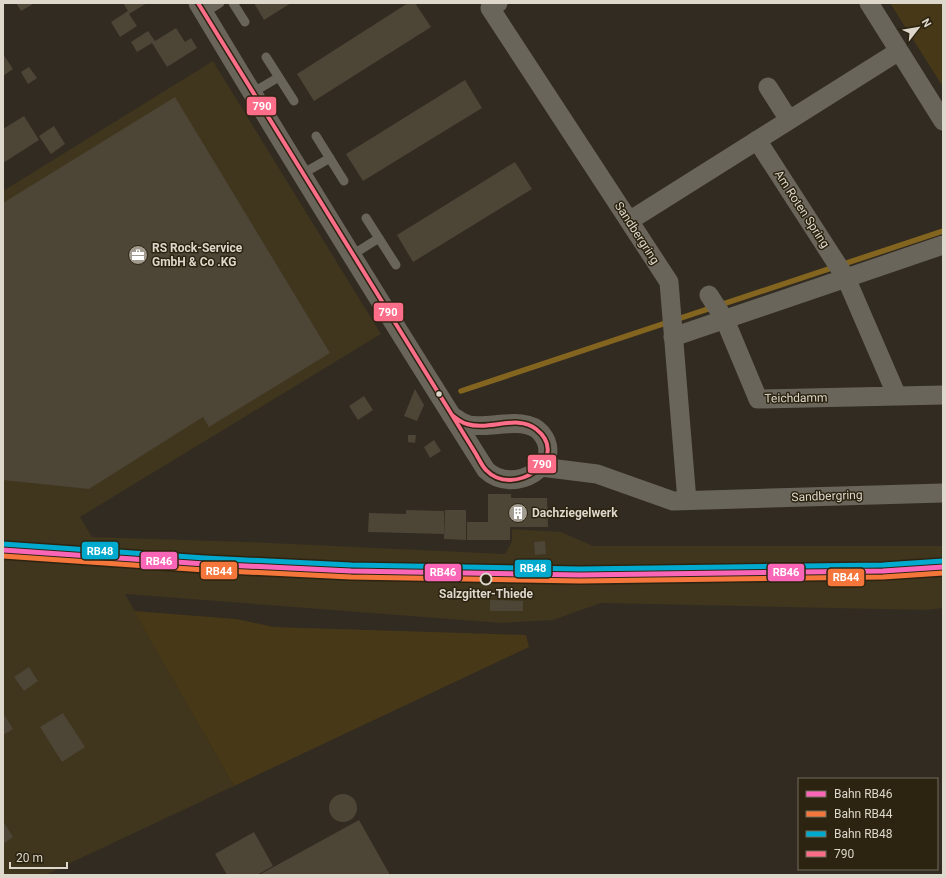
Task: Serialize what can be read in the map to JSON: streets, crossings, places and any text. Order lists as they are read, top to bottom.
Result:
{
  "streets": {
    "street": ["Am Roten Spring", "Sandbergring", "Teichdamm"]
  },
  "places": {
    "office": ["RS Rock-Service GmbH & Co .KG"],
    "building": ["Dachziegelwerk"],
    "other": ["Salzgitter-Thiede"]
  },
  "lines": [
    "transit line 790",
    "rail line RB48",
    "rail line RB46",
    "rail line RB44"
  ],
  "legend": [
    "Bahn RB46",
    "Bahn RB44",
    "Bahn RB48",
    "790"
  ],
  "scale_bar": "20 m",
  "north": "top right"
}
